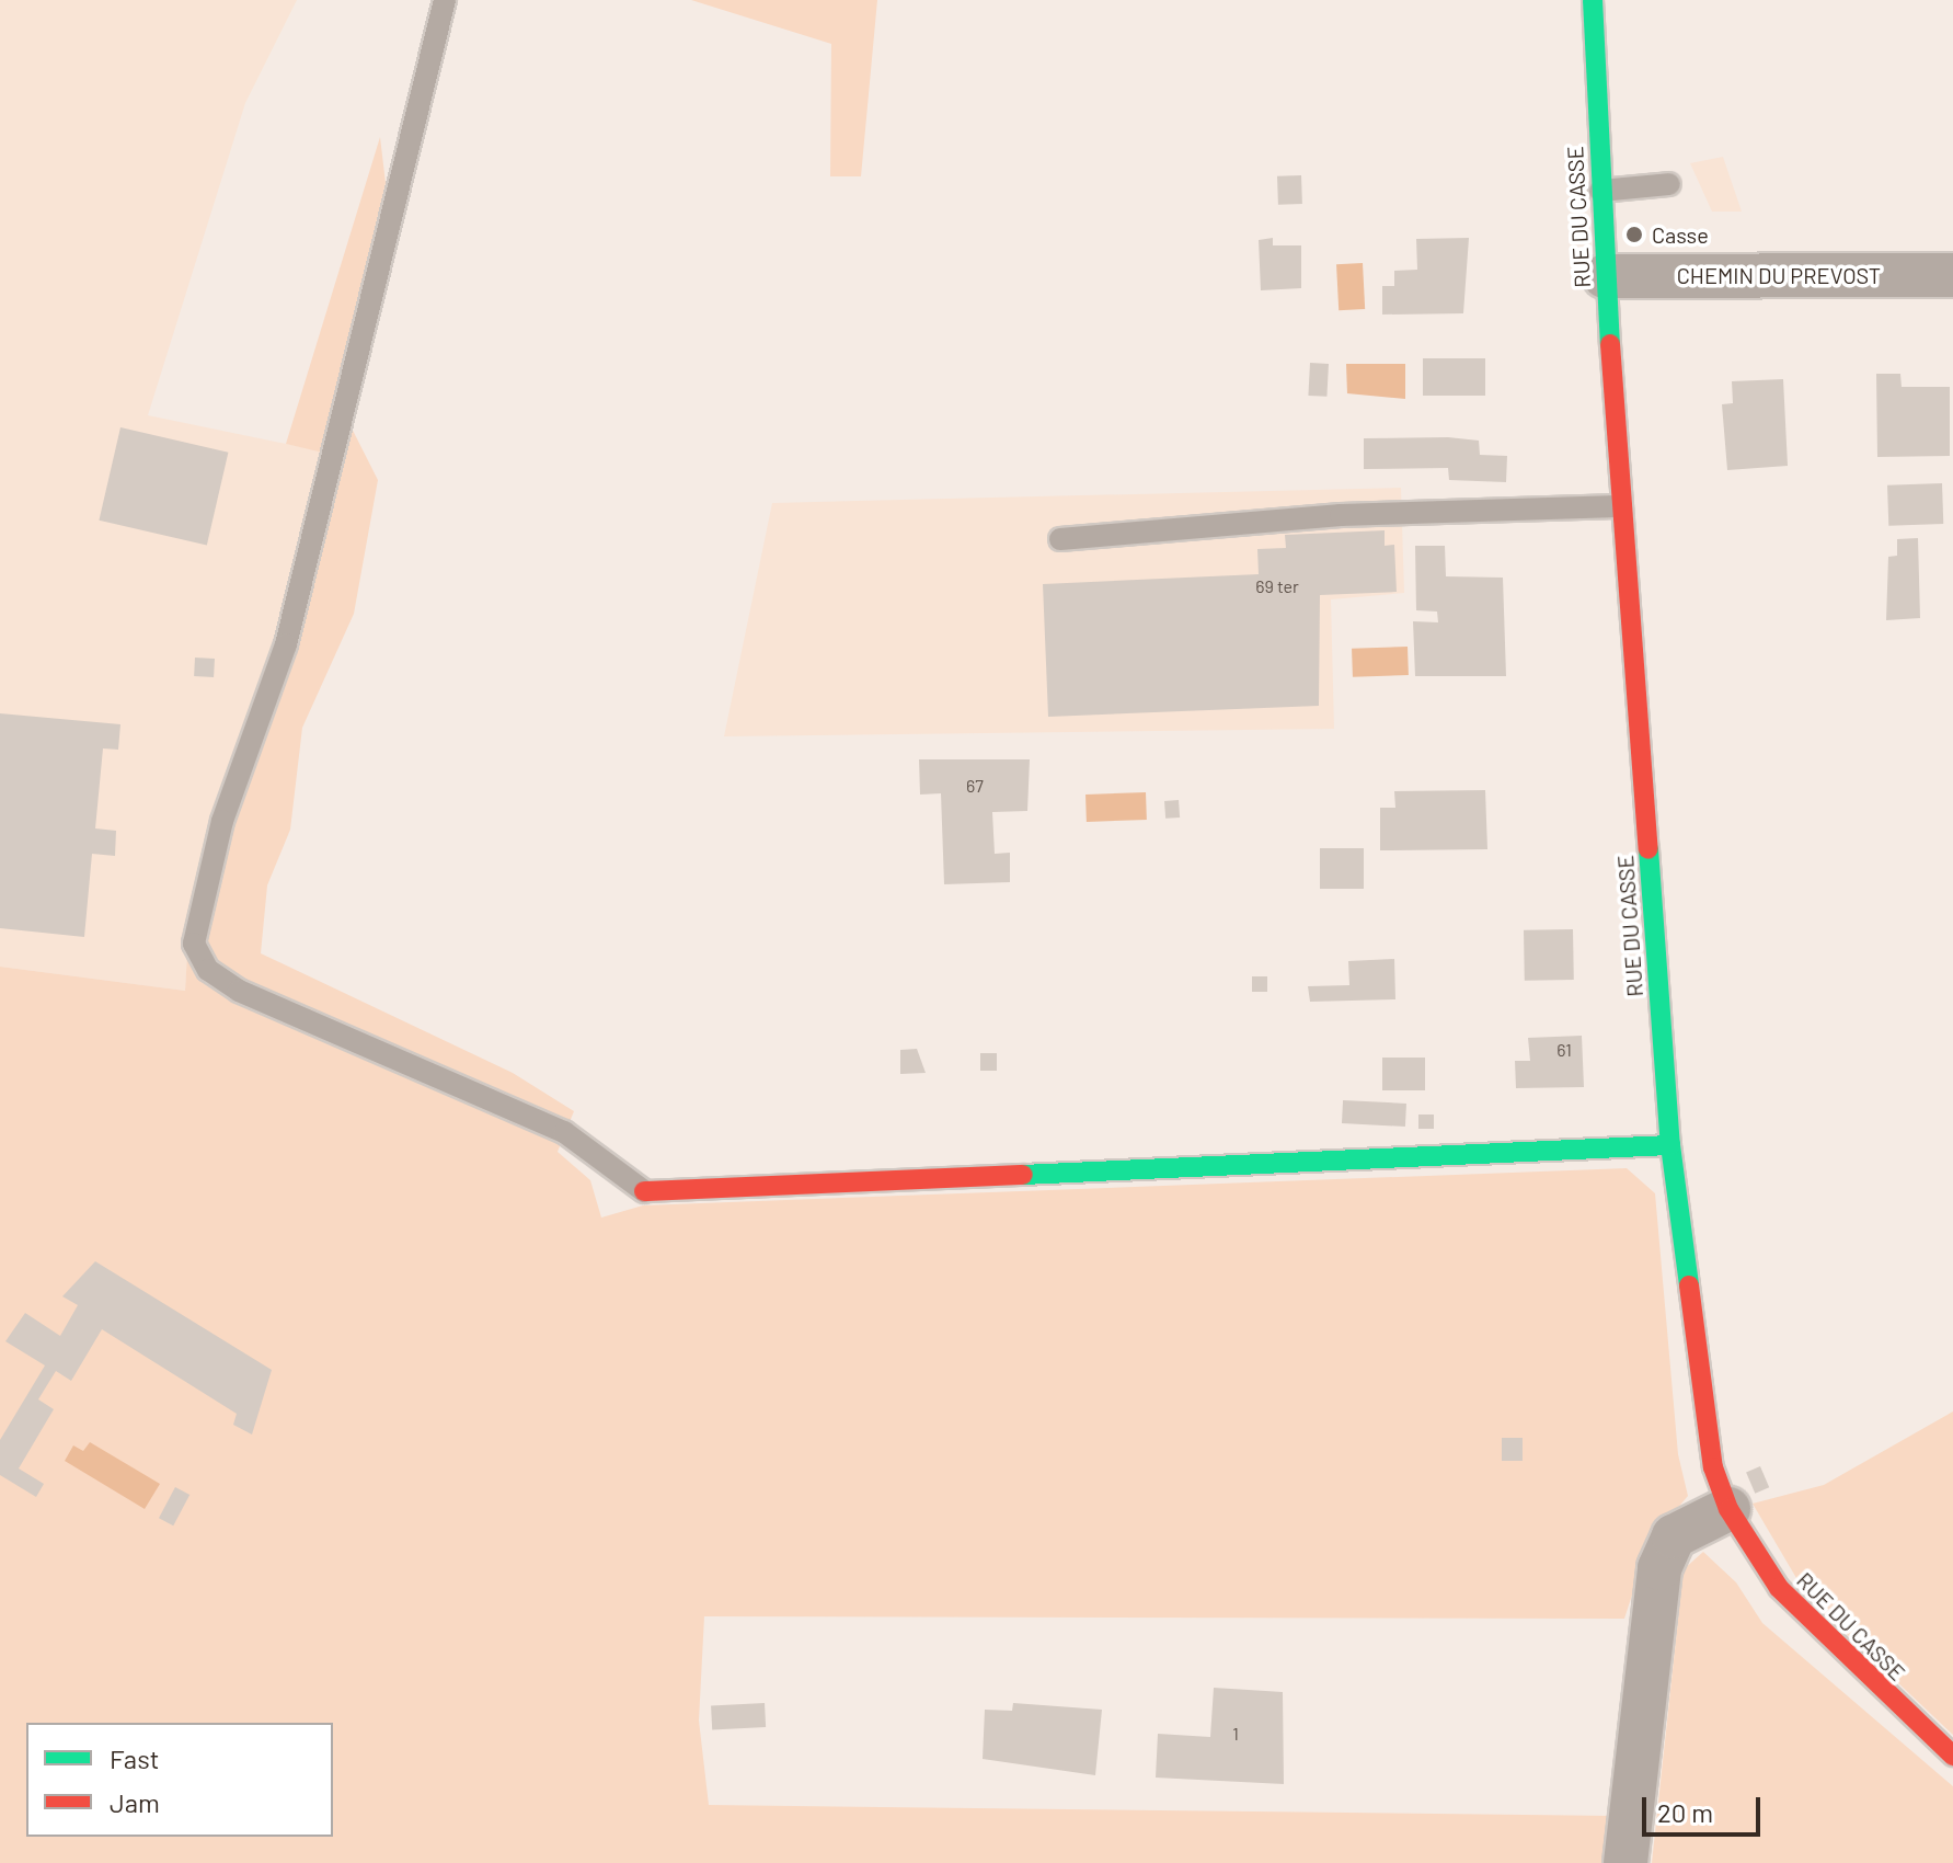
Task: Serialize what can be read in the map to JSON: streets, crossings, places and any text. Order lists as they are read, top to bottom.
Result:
{
  "streets": {
    "street": ["RUE DU CASSE", "CHEMIN DU PREVOST"]
  },
  "crossings": [
    ["RUE DU CASSE", "CHEMIN DU PREVOST"]
  ],
  "places": ["Casse"],
  "house_numbers": [
    "69 ter",
    "67",
    "61",
    "1"
  ],
  "legend": ["Fast", "Jam"],
  "scale_bar": "20 m"
}
